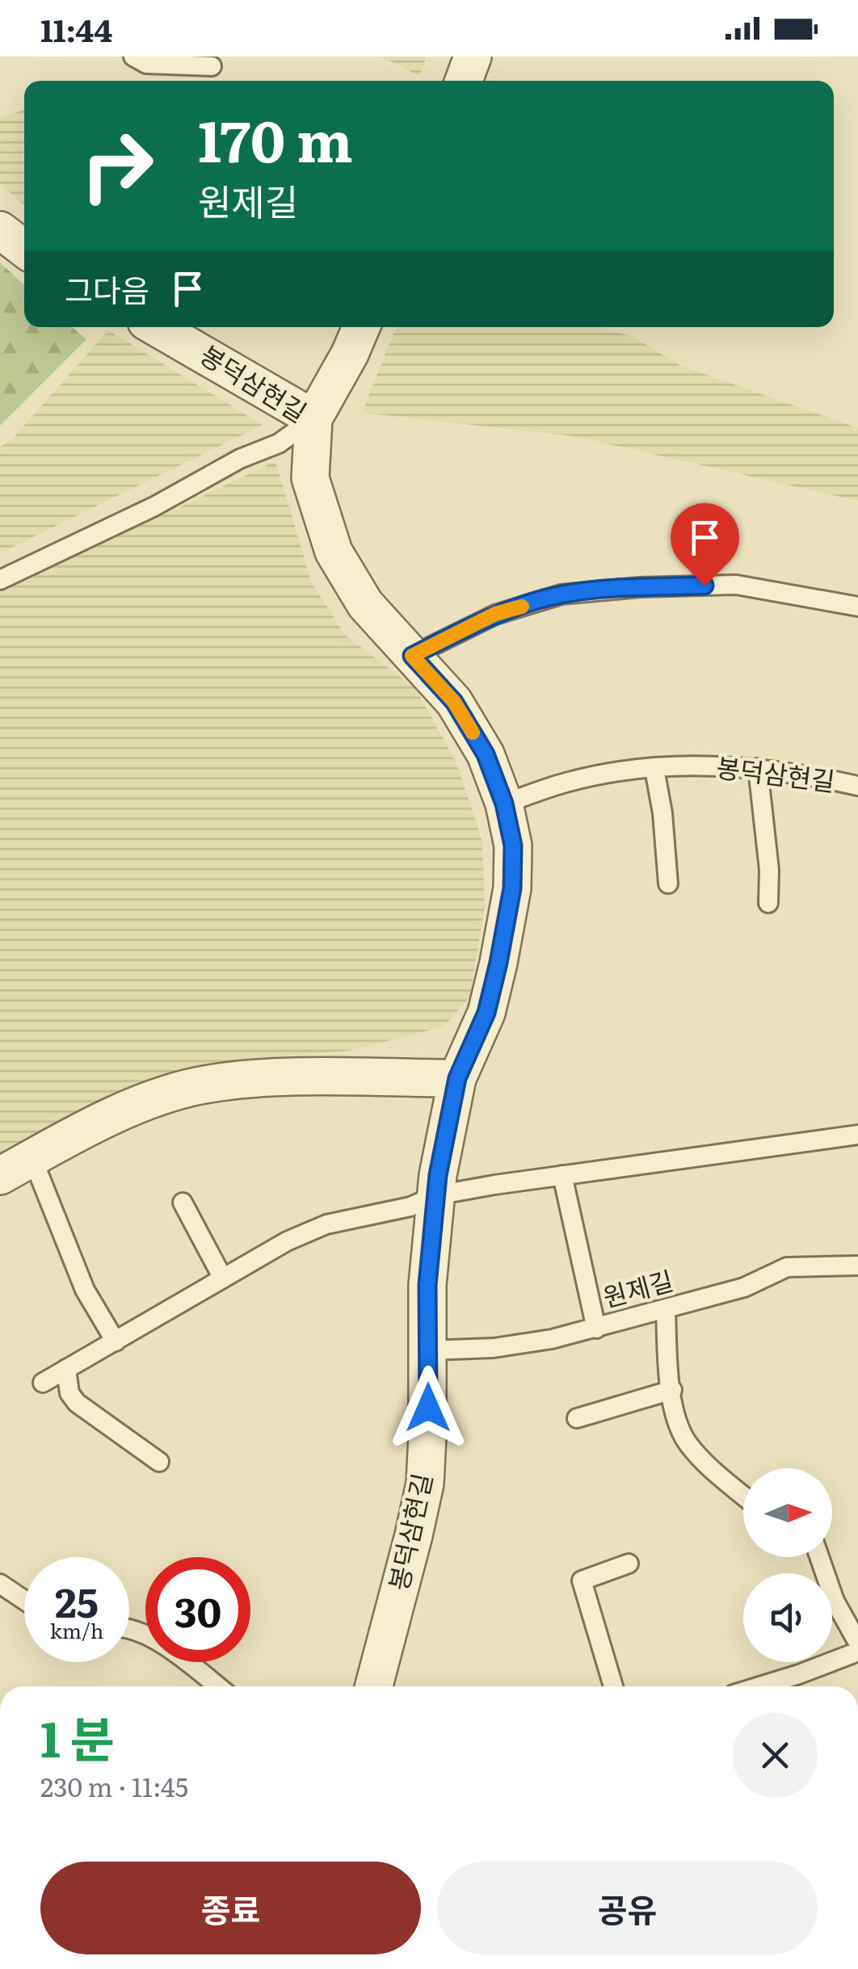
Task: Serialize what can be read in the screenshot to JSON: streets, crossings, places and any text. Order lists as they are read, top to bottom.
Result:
{
  "streets": {
    "street": ["봉덕삼현길"],
    "lane": ["원제길"]
  },
  "crossings": [
    ["봉덕삼현길", "원제길"]
  ],
  "north": "right",
  "page": {
    "status": "11:44",
    "turn": ["170 m", "원제길"],
    "then": "그다음",
    "speed": "25 km/h",
    "limit": "30",
    "heading": ["1 분", "230 m · 11:45"],
    "buttons": ["종료", "공유"]
  }
}
